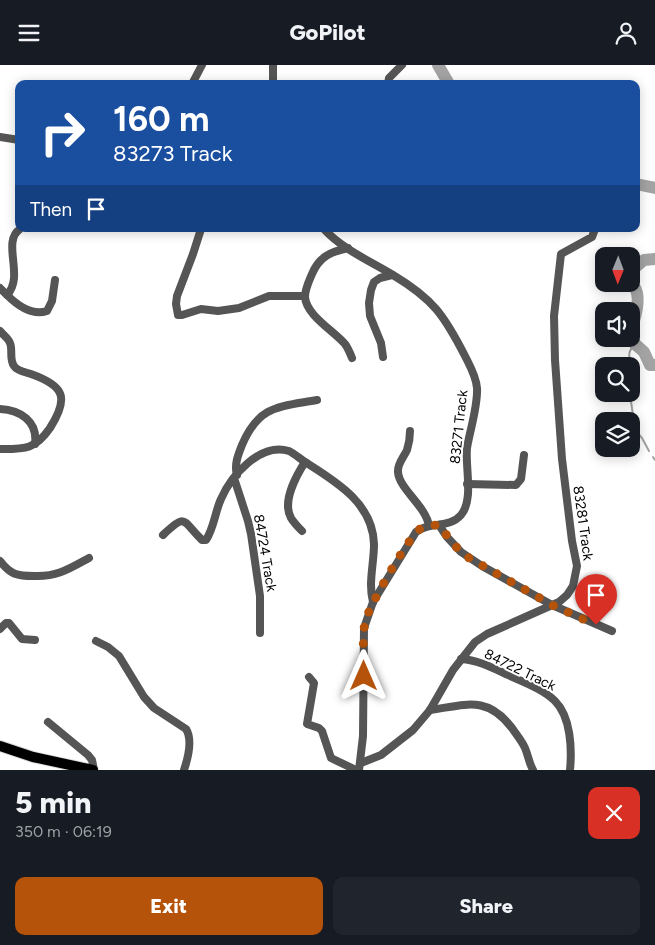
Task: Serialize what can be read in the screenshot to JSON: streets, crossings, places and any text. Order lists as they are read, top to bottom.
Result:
{
  "streets": {
    "street": [
      "83271 Track",
      "83281 Track",
      "84724 Track",
      "84722 Track"
    ]
  },
  "crossings": [
    ["83281 Track", "84722 Track"]
  ],
  "north": "bottom",
  "page": {
    "header": "GoPilot",
    "turn": ["160 m", "83273 Track"],
    "then": "Then",
    "heading": ["5 min", "350 m · 06:19"],
    "buttons": ["Exit", "Share"]
  }
}
